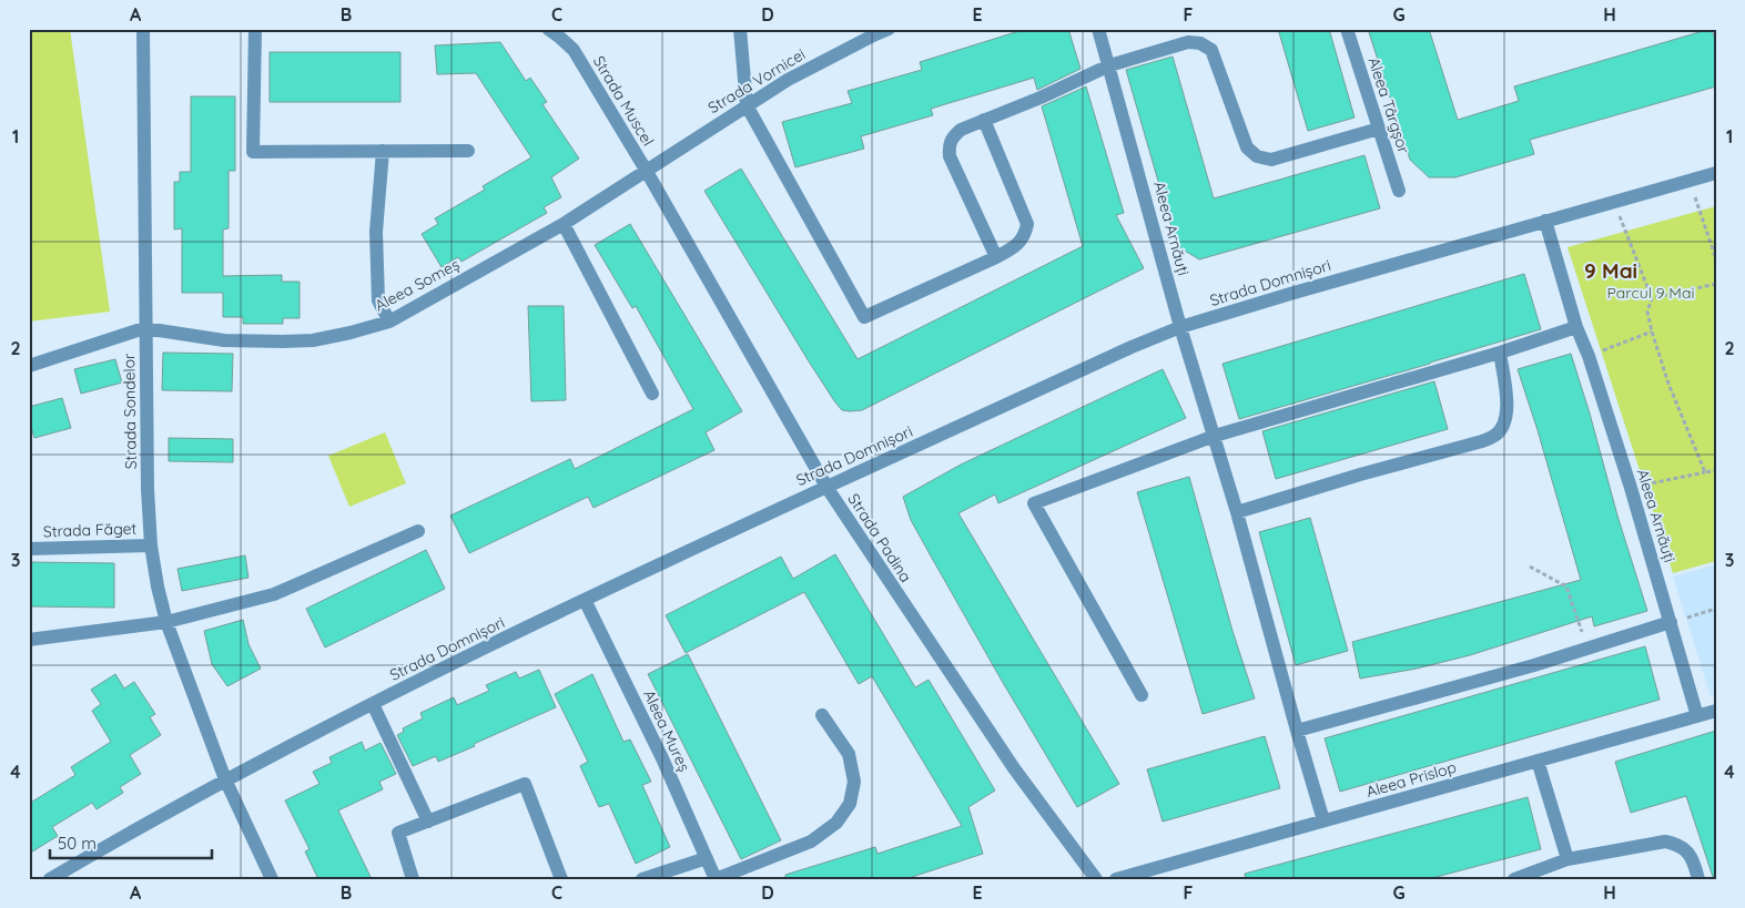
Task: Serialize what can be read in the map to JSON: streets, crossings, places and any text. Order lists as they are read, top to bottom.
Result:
{
  "streets": {
    "street": [
      "Strada Vornicei",
      "Strada Muscel",
      "Aleea Târgșor",
      "Aleea Arnăuți",
      "Strada Domnișori",
      "Aleea Someș",
      "Strada Sondelor",
      "Strada Făget",
      "Strada Padina",
      "Aleea Mureș",
      "Aleea Prislop"
    ]
  },
  "crossings": [
    ["Strada Vornicei", "Strada Muscel"],
    ["Strada Vornicei", "Aleea Someș"],
    ["Strada Vornicei", "Strada Padina"],
    ["Strada Muscel", "Aleea Someș"],
    ["Strada Muscel", "Strada Padina"],
    ["Aleea Arnăuți", "Strada Domnișori"],
    ["Aleea Arnăuți", "Aleea Prislop"],
    ["Strada Domnișori", "Strada Sondelor"],
    ["Strada Domnișori", "Strada Padina"],
    ["Strada Domnișori", "Aleea Mureș"],
    ["Aleea Someș", "Strada Sondelor"],
    ["Aleea Someș", "Strada Padina"],
    ["Strada Sondelor", "Strada Făget"]
  ],
  "districts": ["9 Mai"],
  "parks": ["Parcul 9 Mai"],
  "scale_bar": "50 m",
  "grid": {
    "columns": [
      "A",
      "B",
      "C",
      "D",
      "E",
      "F",
      "G",
      "H"
    ],
    "rows": [
      "1",
      "2",
      "3",
      "4"
    ]
  }
}
